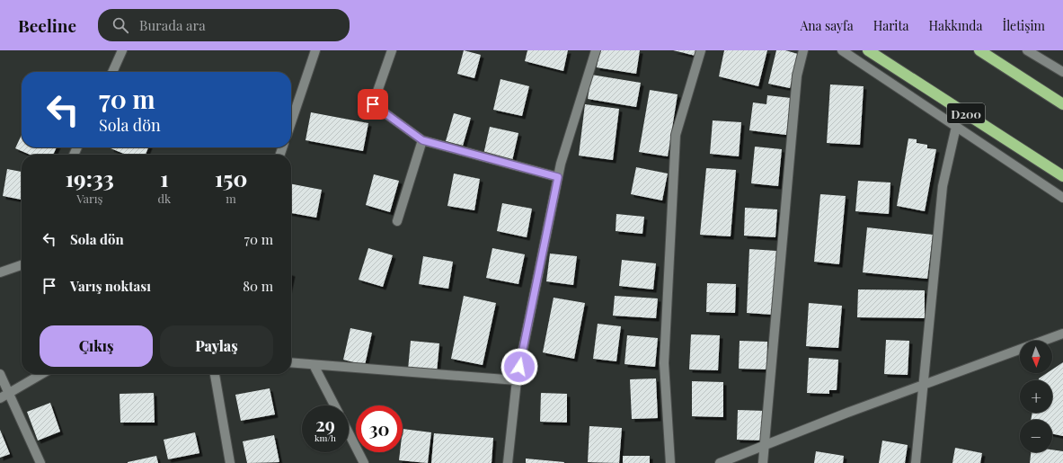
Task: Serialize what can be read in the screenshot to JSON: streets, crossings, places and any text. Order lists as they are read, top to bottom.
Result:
{
  "streets": {
    "highway": ["D200"]
  },
  "north": "bottom",
  "page": {
    "header": "Beeline",
    "search": "Burada ara",
    "nav": [
      "Ana sayfa",
      "Harita",
      "Hakkında",
      "İletişim"
    ],
    "turn": ["70 m", "Sola dön"],
    "eta": [
      "19:33",
      "Varış",
      "1",
      "dk",
      "150",
      "m"
    ],
    "list": [
      {
        "name": "Sola dön",
        "value": "70 m"
      },
      {
        "name": "Varış noktası",
        "value": "80 m"
      }
    ],
    "buttons": ["Çıkış", "Paylaş"],
    "map_buttons": ["+", "−"],
    "speed": "29 km/h",
    "limit": "30"
  }
}
